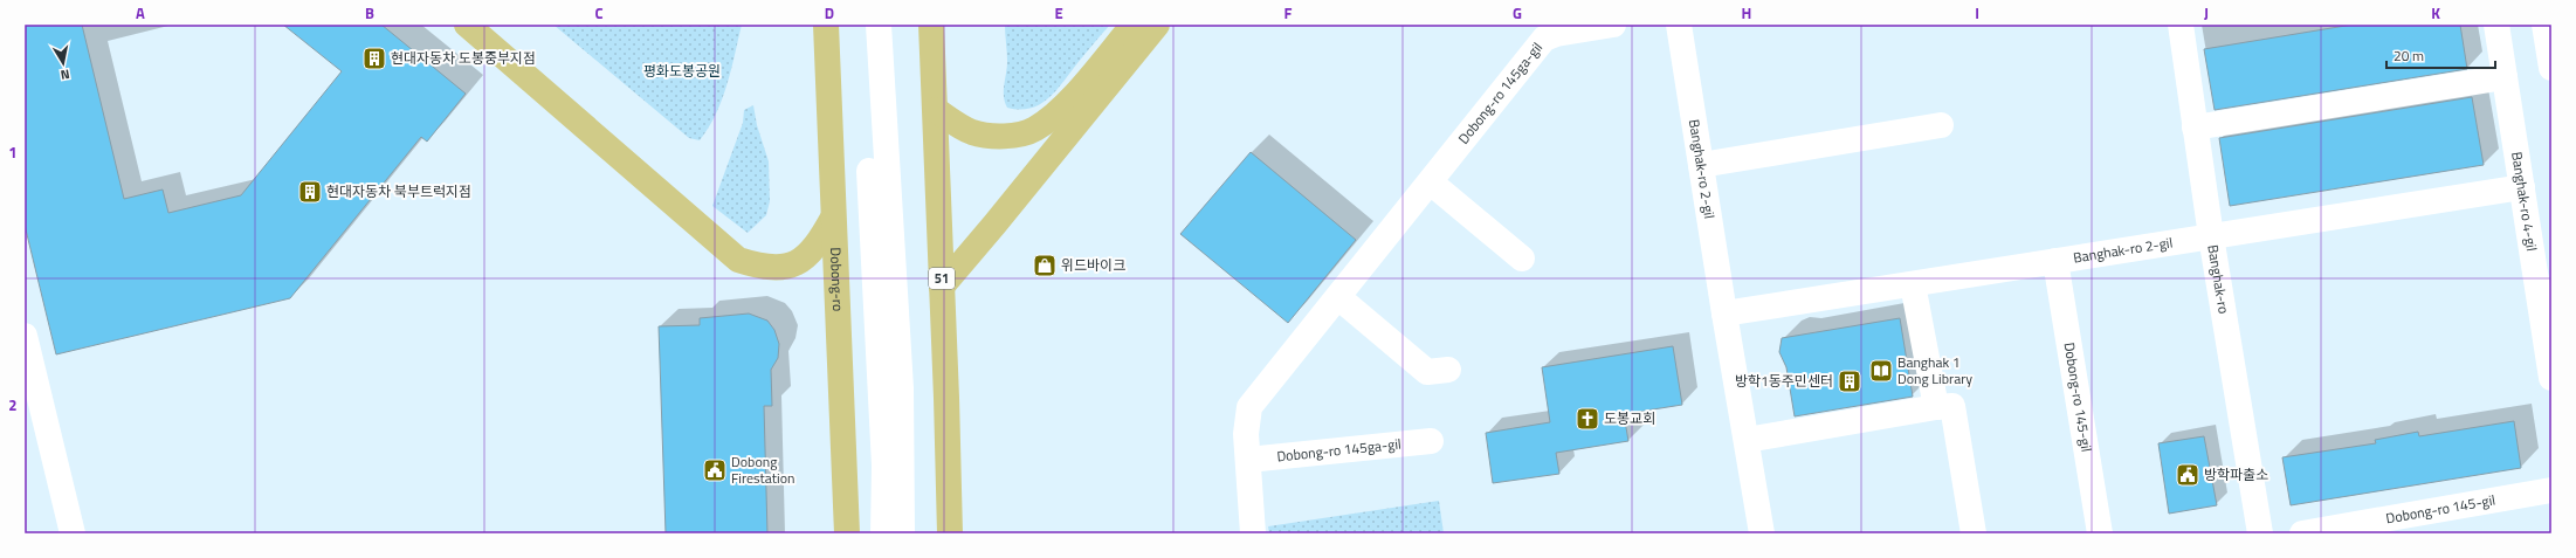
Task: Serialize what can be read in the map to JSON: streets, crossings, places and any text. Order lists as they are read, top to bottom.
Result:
{
  "streets": {
    "main road": ["51", "Dobong-ro"],
    "street": [
      "Dobong-ro 145ga-gil",
      "Banghak-ro 2-gil",
      "Banghak-ro 4-gil",
      "Banghak-ro",
      "Dobong-ro 145-gil"
    ]
  },
  "crossings": [
    ["Banghak-ro 2-gil", "Banghak-ro 4-gil"],
    ["Banghak-ro 2-gil", "Banghak-ro"],
    ["Banghak-ro 2-gil", "Dobong-ro 145-gil"]
  ],
  "parks": ["평화도봉공원"],
  "places": {
    "building": ["현대자동차 도봉중부지점", "현대자동차 북부트럭지점", "방학1동주민센터"],
    "shop": ["위드바이크"],
    "library": ["Banghak 1 Dong Library"],
    "church": ["도봉교회"],
    "public building": ["Dobong Firestation", "방학파출소"]
  },
  "scale_bar": "20 m",
  "north": "bottom",
  "grid": {
    "columns": [
      "A",
      "B",
      "C",
      "D",
      "E",
      "F",
      "G",
      "H",
      "I",
      "J",
      "K"
    ],
    "rows": ["1", "2"]
  }
}
